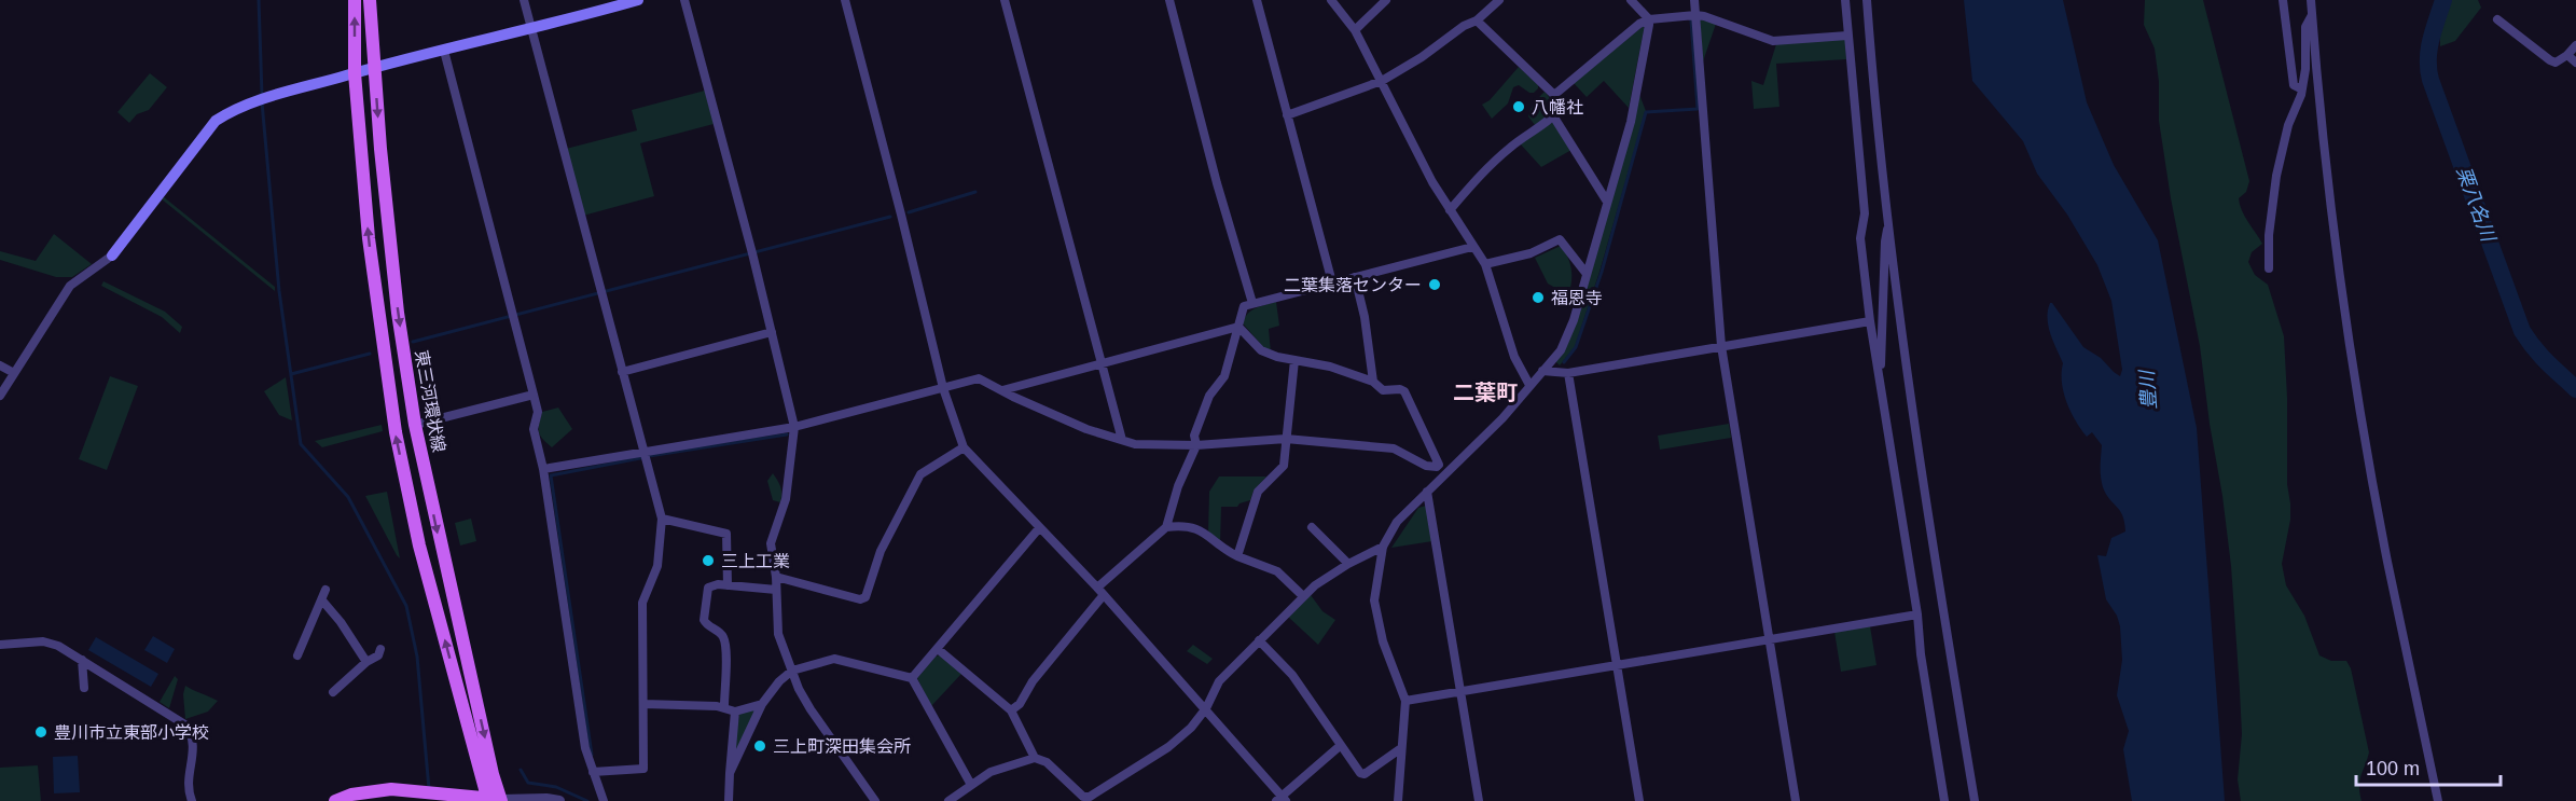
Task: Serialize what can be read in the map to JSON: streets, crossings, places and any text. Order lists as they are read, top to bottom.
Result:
{
  "streets": {
    "main road": ["東三河環状線"]
  },
  "districts": ["二葉町"],
  "water": ["栗八名川", "豊川"],
  "places": [
    "八幡社",
    "二葉集落センター",
    "福恩寺",
    "三上工業",
    "豊川市立東部小学校",
    "三上町深田集会所"
  ],
  "scale_bar": "100 m"
}
